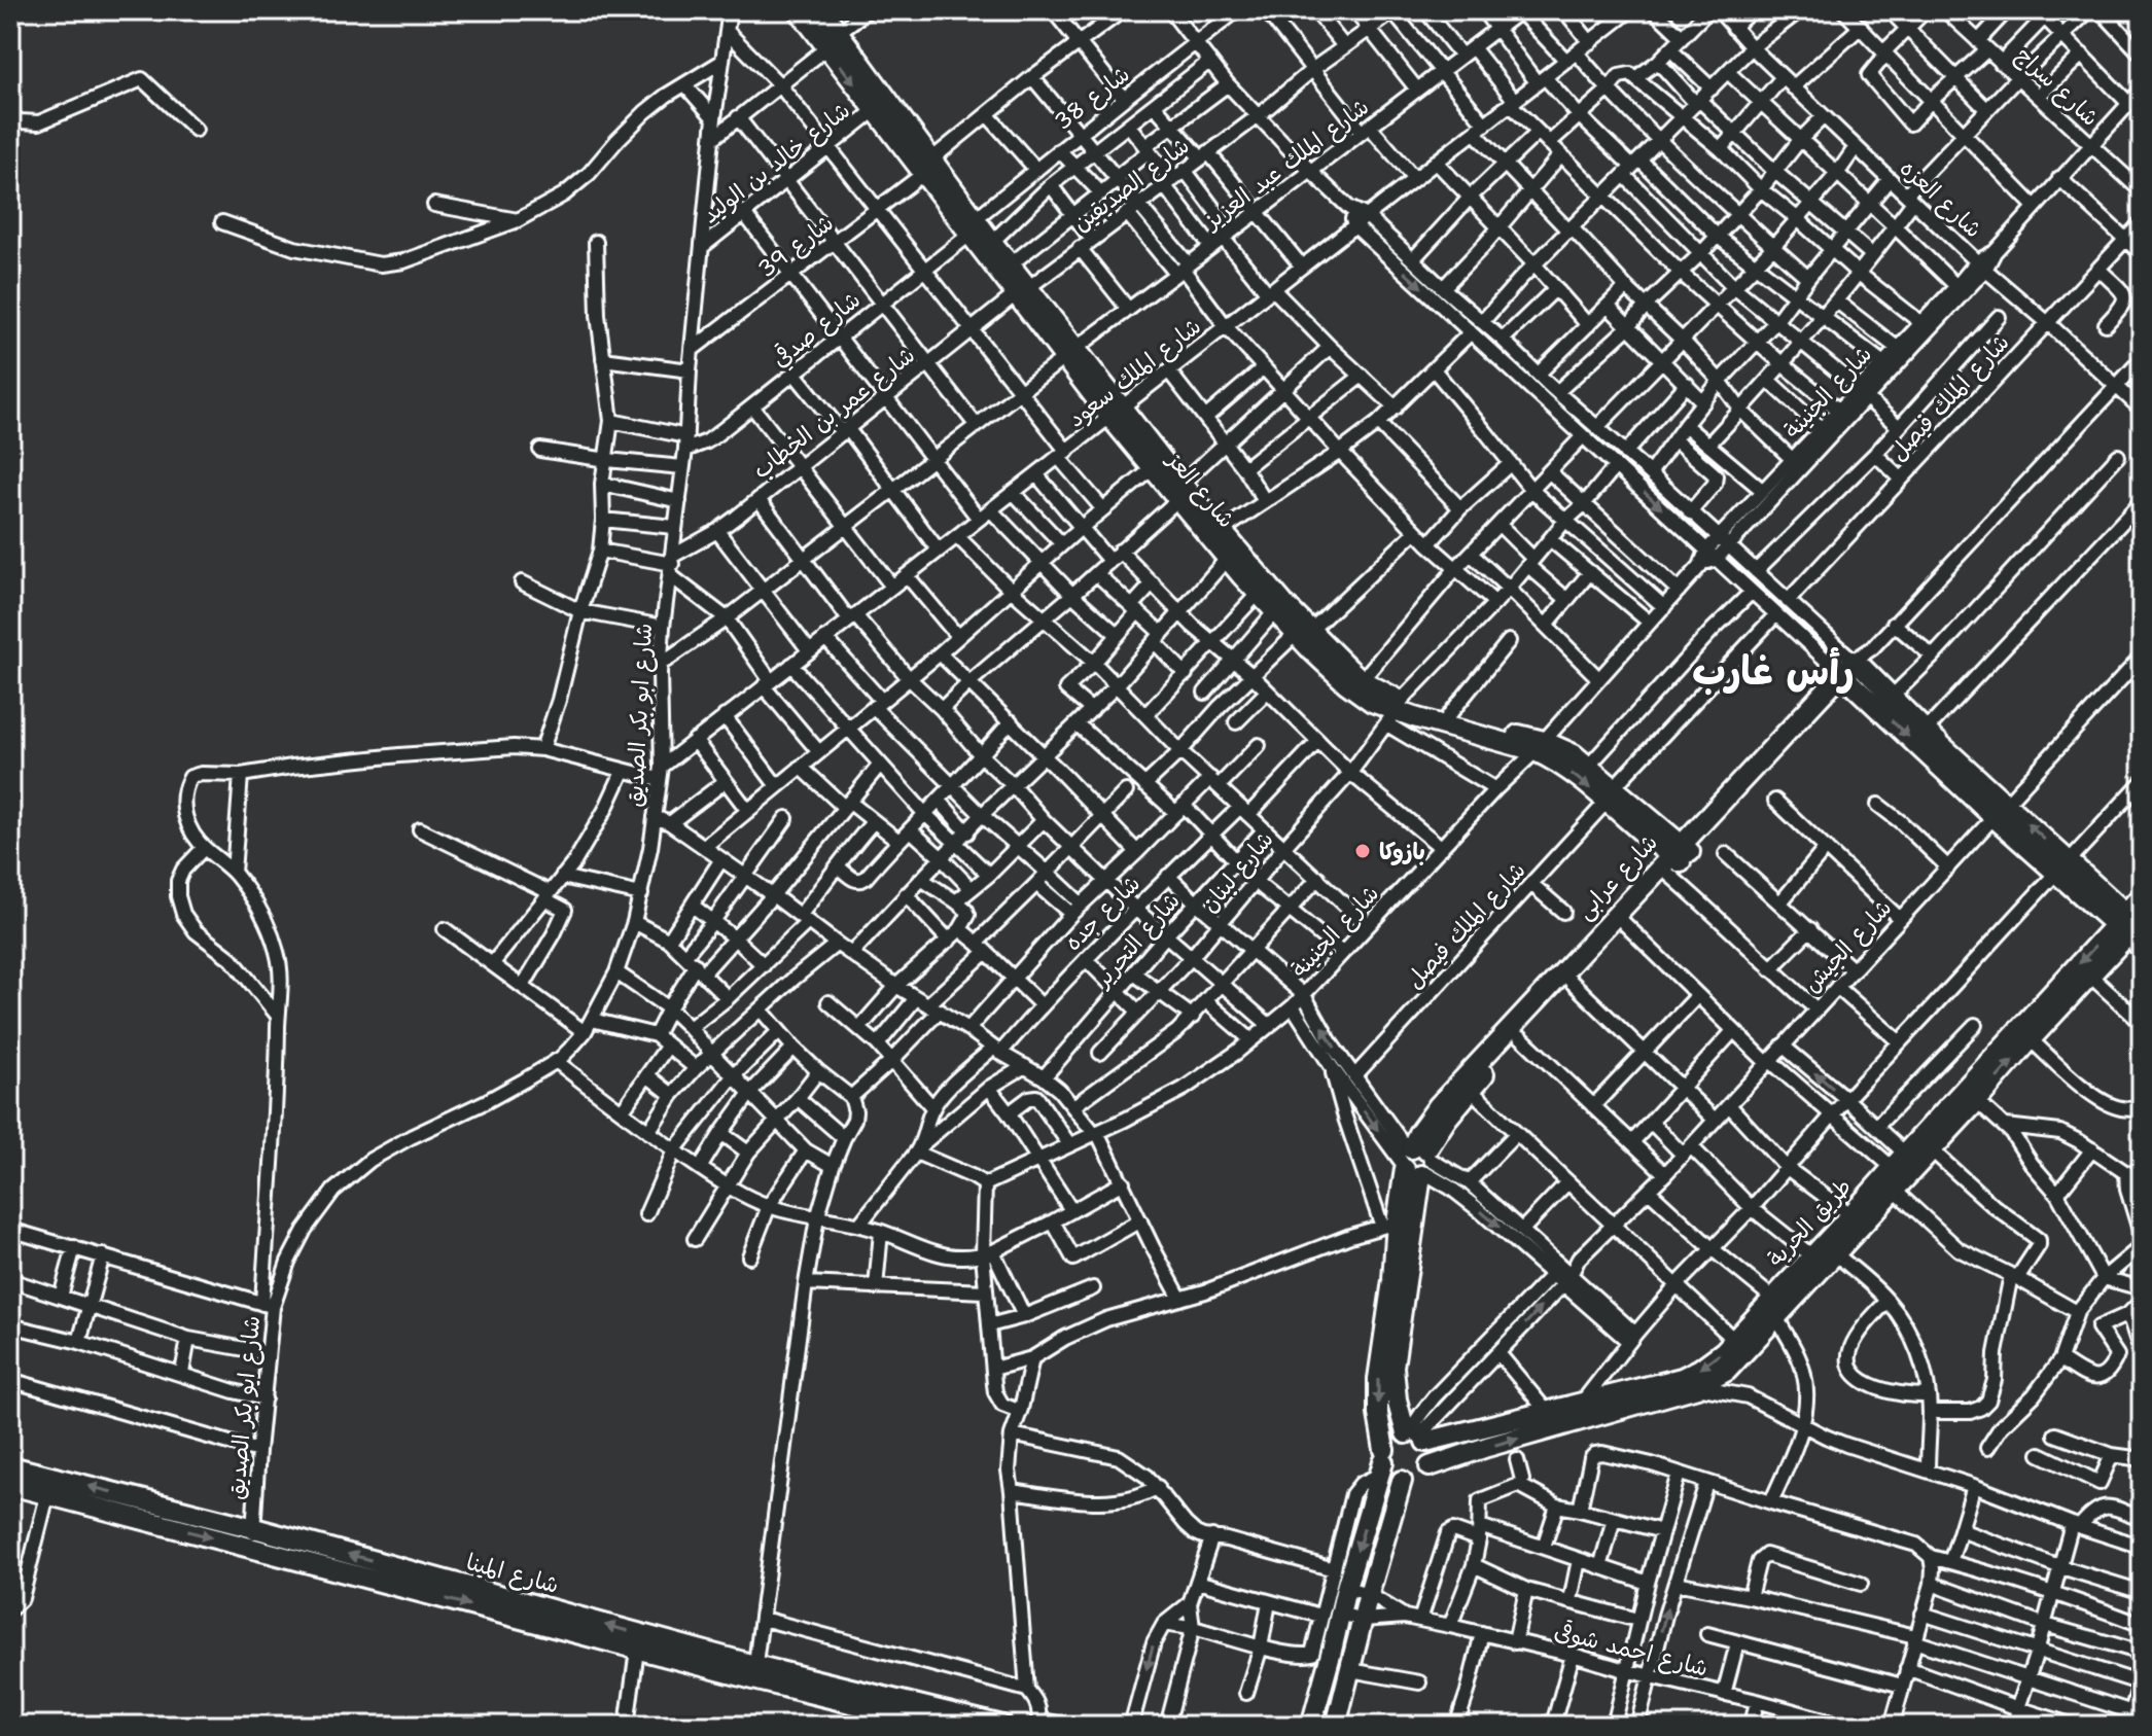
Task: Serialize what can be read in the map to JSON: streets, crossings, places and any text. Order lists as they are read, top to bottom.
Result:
{
  "streets": {
    "main road": [
      "شارع العز",
      "شارع عرابى",
      "طريق الحرية",
      "شارع المينا"
    ],
    "street": [
      "شارع سراج",
      "شارع 38",
      "شارع خالد بن الوليد",
      "شارع الملك عبد العزيز",
      "شارع الصديقين",
      "شارع العزه",
      "شارع 39",
      "شارع صدقي",
      "شارع الملك سعود",
      "شارع الجنينة",
      "شارع الملك فيصل",
      "شارع عمر بن الخطاب",
      "شارع ابو بكر الصديق",
      "شارع لبنان",
      "شارع جده",
      "شارع التحرير",
      "شارع الجيش",
      "شارع احمد شوقى"
    ]
  },
  "crossings": [
    ["شارع سراج", "شارع الجنينة"],
    ["شارع 38", "شارع صدقي"],
    ["شارع 38", "شارع العز"],
    ["شارع خالد بن الوليد", "شارع العز"],
    ["شارع خالد بن الوليد", "شارع ابو بكر الصديق"],
    ["شارع الملك عبد العزيز", "شارع العز"],
    ["شارع الملك عبد العزيز", "شارع ابو بكر الصديق"],
    ["شارع الصديقين", "شارع عمر بن الخطاب"],
    ["شارع الصديقين", "شارع العز"],
    ["شارع العزه", "شارع الجنينة"],
    ["شارع العزه", "شارع الملك فيصل"],
    ["شارع العزه", "شارع عرابى"],
    ["شارع 39", "شارع العز"],
    ["شارع 39", "شارع ابو بكر الصديق"],
    ["شارع صدقي", "شارع العز"],
    ["شارع صدقي", "شارع ابو بكر الصديق"],
    ["شارع الملك سعود", "شارع العز"],
    ["شارع الملك سعود", "شارع ابو بكر الصديق"],
    ["شارع الجنينة", "شارع العز"],
    ["شارع الملك فيصل", "شارع العز"],
    ["شارع عمر بن الخطاب", "شارع العز"],
    ["شارع عمر بن الخطاب", "شارع ابو بكر الصديق"],
    ["شارع العز", "شارع لبنان"],
    ["شارع العز", "شارع عرابى"],
    ["شارع ابو بكر الصديق", "شارع المينا"],
    ["شارع عرابى", "شارع الجيش"],
    ["شارع عرابى", "طريق الحرية"],
    ["شارع الجيش", "طريق الحرية"]
  ],
  "districts": ["رأس غارب"],
  "places": ["بازوكا"]
}
